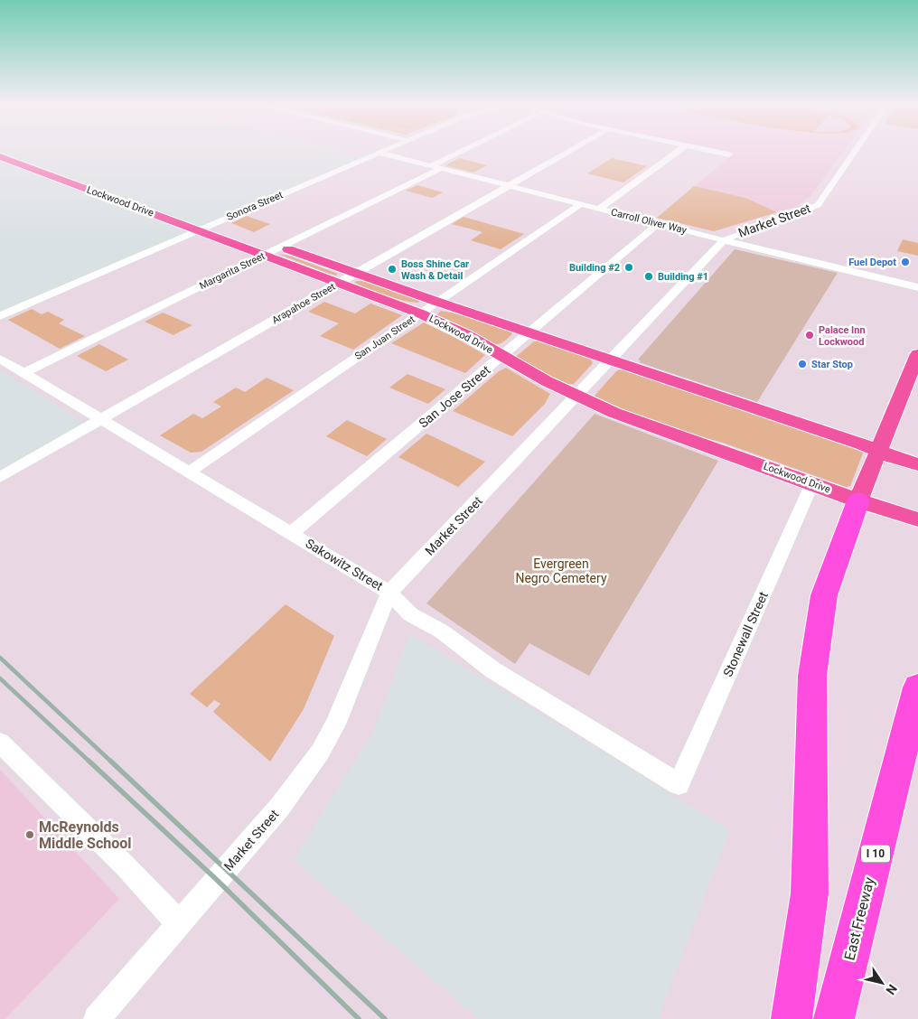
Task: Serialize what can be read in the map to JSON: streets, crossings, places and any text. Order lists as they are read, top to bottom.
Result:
{
  "streets": {
    "highway": ["I 10", "East Freeway"],
    "main road": ["Lockwood Drive"],
    "street": [
      "Sonora Street",
      "Market Street",
      "Carroll Oliver Way",
      "Margarita Street",
      "Arapahoe Street",
      "San Juan Street",
      "San Jose Street",
      "Sakowitz Street",
      "Stonewall Street"
    ]
  },
  "crossings": [
    ["Lockwood Drive", "Sonora Street"],
    ["Lockwood Drive", "Market Street"],
    ["Lockwood Drive", "Margarita Street"],
    ["Lockwood Drive", "Arapahoe Street"],
    ["Lockwood Drive", "San Juan Street"],
    ["Lockwood Drive", "San Jose Street"],
    ["Lockwood Drive", "Stonewall Street"],
    ["Sonora Street", "Carroll Oliver Way"],
    ["Market Street", "Carroll Oliver Way"],
    ["Market Street", "Sakowitz Street"],
    ["Carroll Oliver Way", "Margarita Street"],
    ["Carroll Oliver Way", "Arapahoe Street"],
    ["Carroll Oliver Way", "San Juan Street"],
    ["Carroll Oliver Way", "San Jose Street"],
    ["Margarita Street", "Sakowitz Street"],
    ["Arapahoe Street", "Sakowitz Street"],
    ["San Juan Street", "Sakowitz Street"],
    ["San Jose Street", "Sakowitz Street"],
    ["Sakowitz Street", "Stonewall Street"]
  ],
  "parks": ["Evergreen Negro Cemetery"],
  "places": [
    "Fuel Depot",
    "Building #2",
    "Boss Shine Car Wash & Detail",
    "Building #1",
    "Palace Inn Lockwood",
    "Star Stop",
    "McReynolds Middle School"
  ],
  "north": "bottom right"
}
